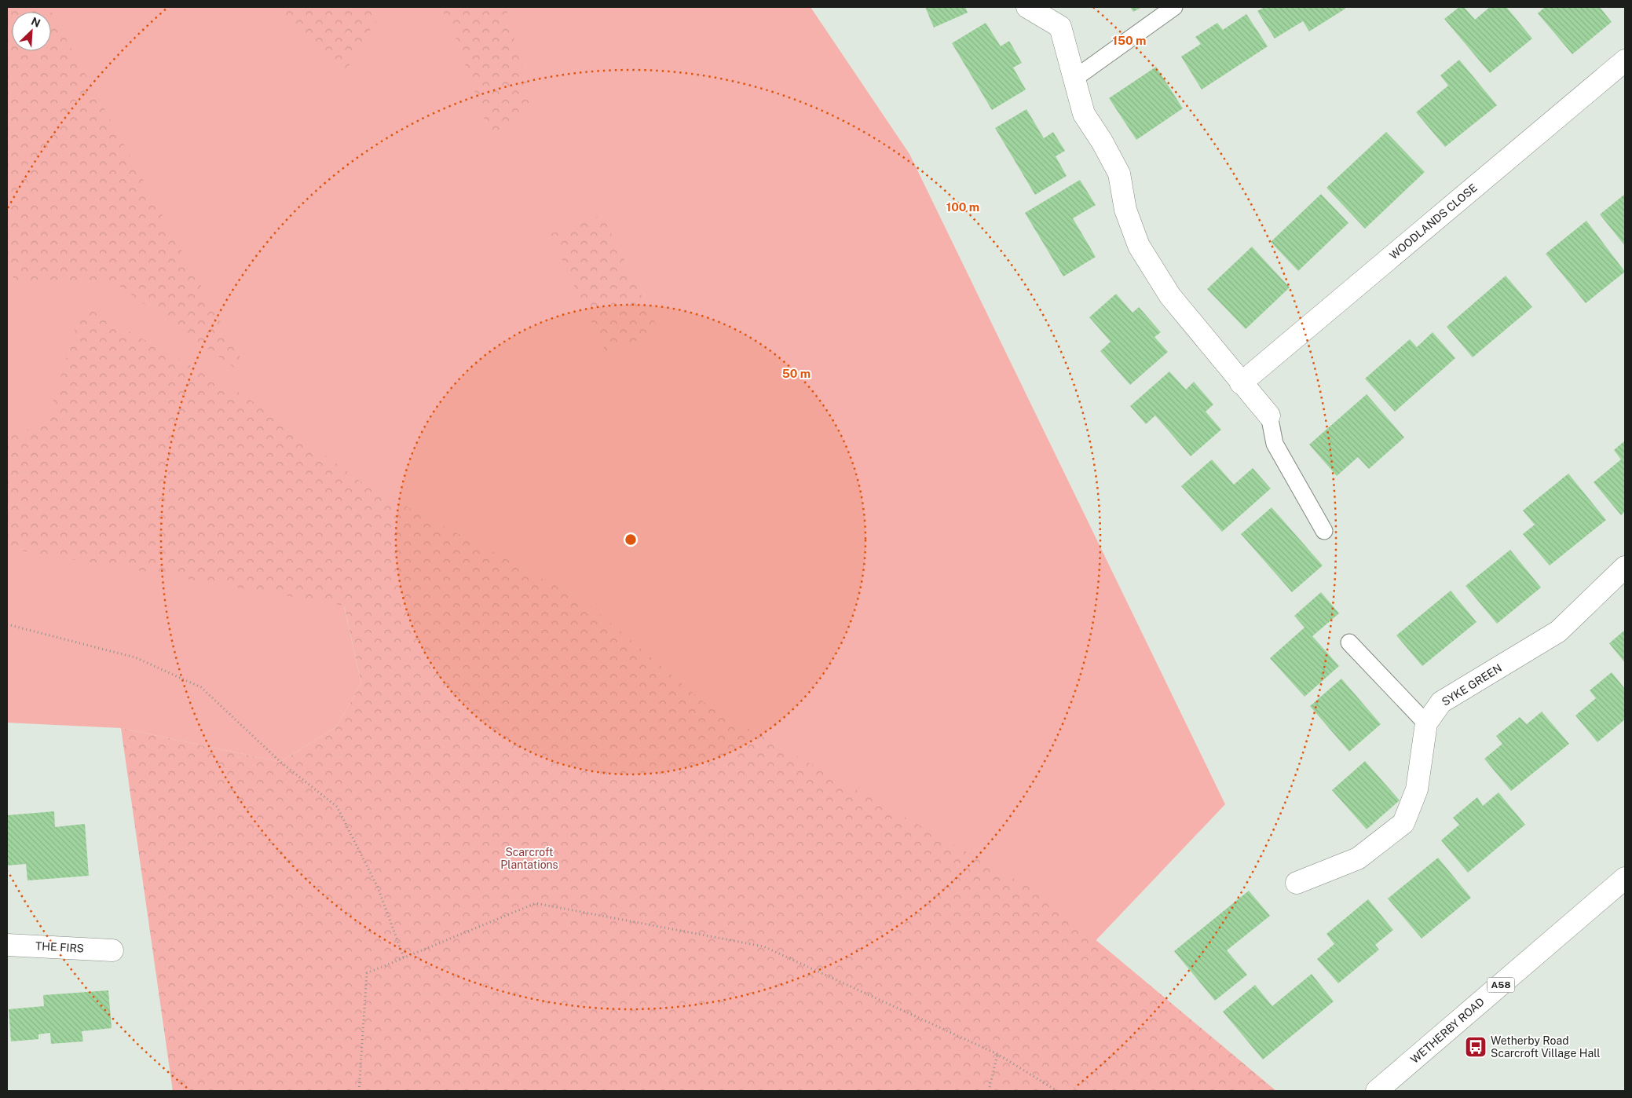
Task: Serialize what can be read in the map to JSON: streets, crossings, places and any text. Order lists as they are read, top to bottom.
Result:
{
  "streets": {
    "street": [
      "WOODLANDS CLOSE",
      "SYKE GREEN",
      "THE FIRS",
      "A58",
      "WETHERBY ROAD"
    ]
  },
  "parks": ["Scarcroft Plantations"],
  "places": {
    "bus stop": ["Wetherby Road Scarcroft Village Hall"]
  },
  "north": "top right",
  "rings": ["150 m", "100 m", "50 m"]
}
